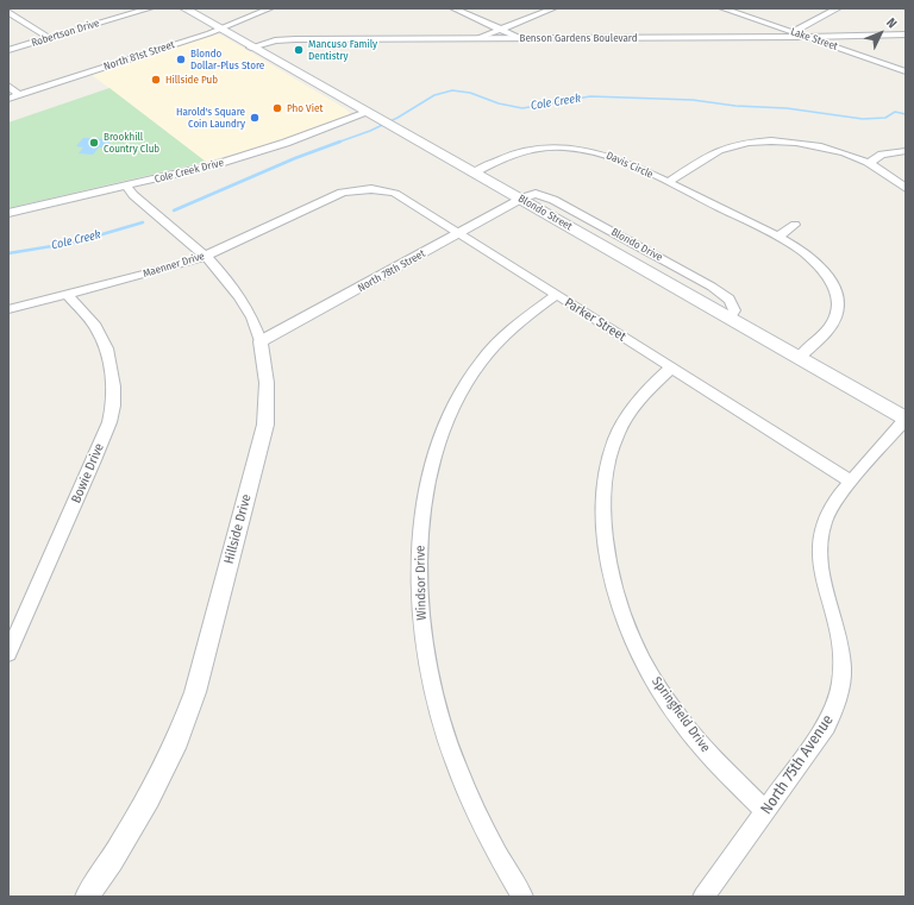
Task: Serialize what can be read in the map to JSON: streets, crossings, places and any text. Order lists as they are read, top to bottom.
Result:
{
  "streets": {
    "main road": ["Blondo Street"],
    "street": [
      "Robertson Drive",
      "Benson Gardens Boulevard",
      "Lake Street",
      "North 81st Street",
      "Davis Circle",
      "Cole Creek Drive",
      "Maenner Drive",
      "North 78th Street",
      "Parker Street",
      "Bowie Drive",
      "Hillside Drive",
      "Windsor Drive",
      "Springfield Drive",
      "North 75th Avenue"
    ]
  },
  "crossings": [
    ["Benson Gardens Boulevard", "Lake Street"],
    ["Benson Gardens Boulevard", "Blondo Street"],
    ["North 81st Street", "Blondo Street"],
    ["Davis Circle", "Blondo Street"],
    ["Cole Creek Drive", "Blondo Street"],
    ["Cole Creek Drive", "Hillside Drive"],
    ["Blondo Street", "North 78th Street"],
    ["Blondo Street", "North 75th Avenue"],
    ["Maenner Drive", "Parker Street"],
    ["Maenner Drive", "Bowie Drive"],
    ["Maenner Drive", "Hillside Drive"],
    ["North 78th Street", "Parker Street"],
    ["North 78th Street", "Hillside Drive"],
    ["Parker Street", "Windsor Drive"],
    ["Parker Street", "Springfield Drive"],
    ["Parker Street", "North 75th Avenue"],
    ["Springfield Drive", "North 75th Avenue"]
  ],
  "water": ["Cole Creek"],
  "places": [
    "Mancuso Family Dentistry",
    "Blondo Dollar-Plus Store",
    "Hillside Pub",
    "Pho Viet",
    "Harold's Square Coin Laundry",
    "Brookhill Country Club"
  ],
  "north": "top right"
}
